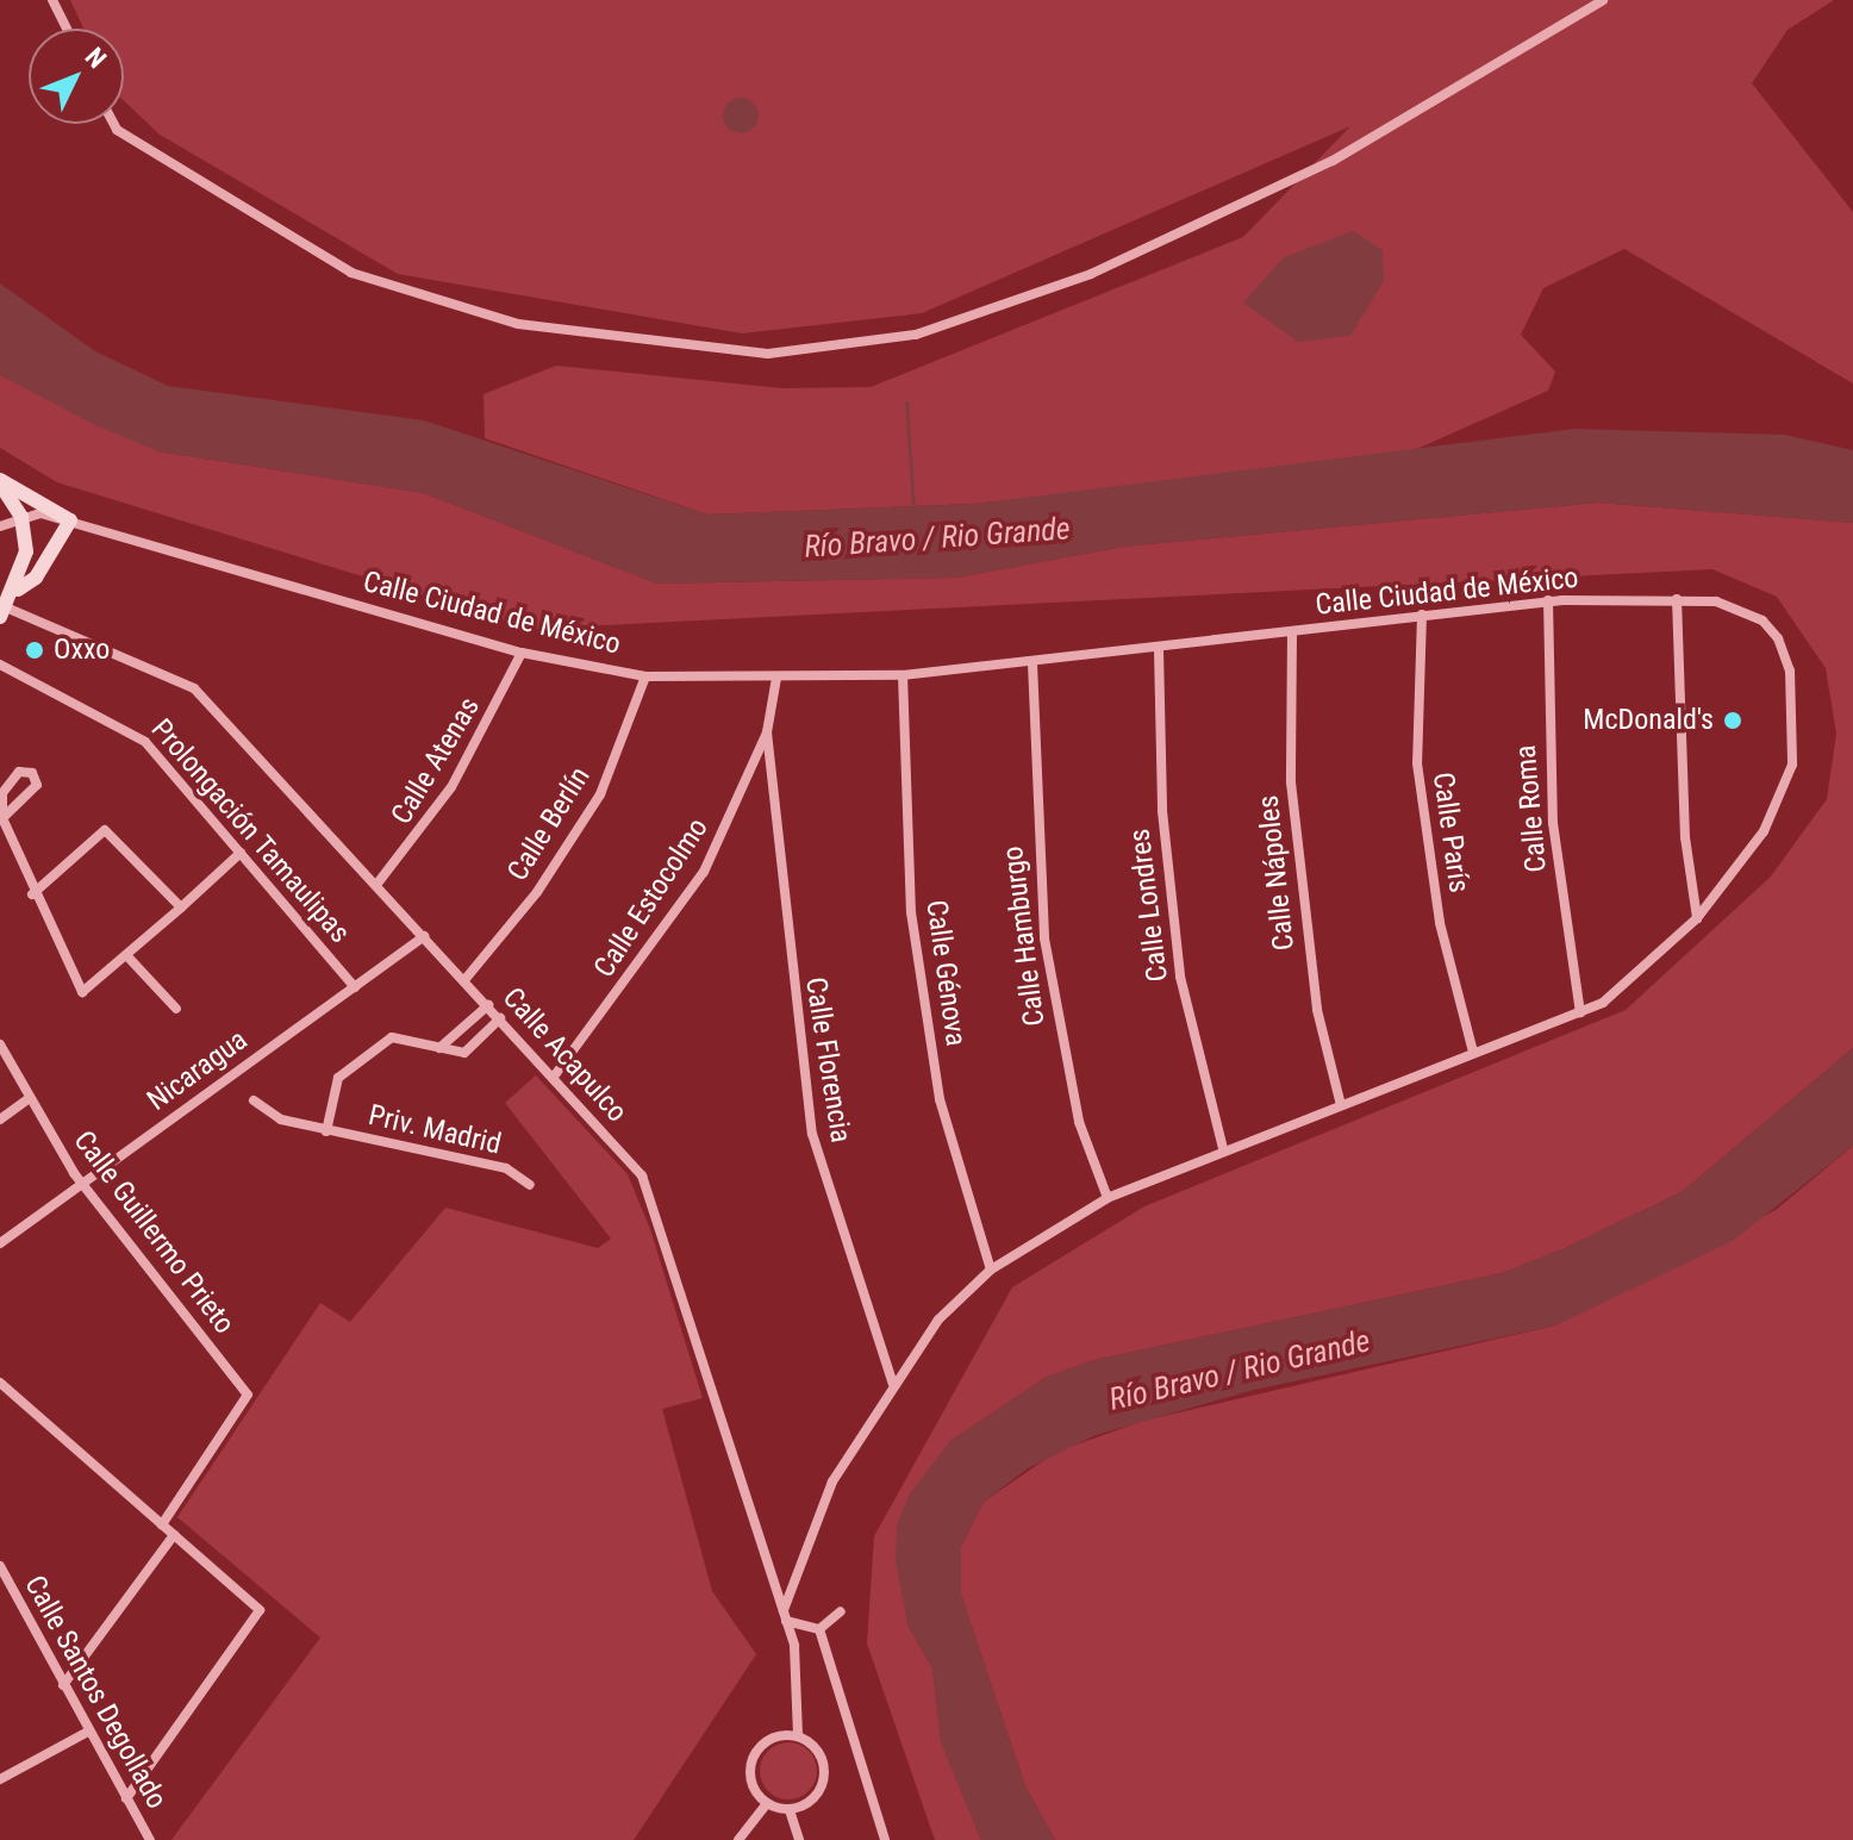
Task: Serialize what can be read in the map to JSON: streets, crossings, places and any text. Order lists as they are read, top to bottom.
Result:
{
  "streets": {
    "street": [
      "Calle Ciudad de México",
      "Calle Atenas",
      "Calle Roma",
      "Calle Berlín",
      "Prolongación Tamaulipas",
      "Calle París",
      "Calle Nápoles",
      "Calle Estocolmo",
      "Calle Londres",
      "Calle Hamburgo",
      "Calle Génova",
      "Calle Acapulco",
      "Calle Florencia",
      "Nicaragua",
      "Priv. Madrid",
      "Calle Guillermo Prieto",
      "Calle Santos Degollado"
    ]
  },
  "crossings": [
    ["Calle Ciudad de México", "Calle Atenas"],
    ["Calle Ciudad de México", "Calle Roma"],
    ["Calle Ciudad de México", "Calle Berlín"],
    ["Calle Ciudad de México", "Calle París"],
    ["Calle Ciudad de México", "Calle Nápoles"],
    ["Calle Ciudad de México", "Calle Estocolmo"],
    ["Calle Ciudad de México", "Calle Londres"],
    ["Calle Ciudad de México", "Calle Hamburgo"],
    ["Calle Ciudad de México", "Calle Génova"],
    ["Calle Ciudad de México", "Calle Acapulco"],
    ["Calle Ciudad de México", "Calle Florencia"],
    ["Calle Atenas", "Calle Acapulco"],
    ["Calle Berlín", "Calle Acapulco"],
    ["Prolongación Tamaulipas", "Nicaragua"],
    ["Calle Estocolmo", "Calle Acapulco"],
    ["Calle Estocolmo", "Calle Florencia"],
    ["Calle Acapulco", "Nicaragua"],
    ["Calle Acapulco", "Priv. Madrid"],
    ["Nicaragua", "Calle Guillermo Prieto"]
  ],
  "water": ["Río Bravo / Rio Grande"],
  "places": ["Oxxo", "McDonald's"],
  "north": "top right"
}
